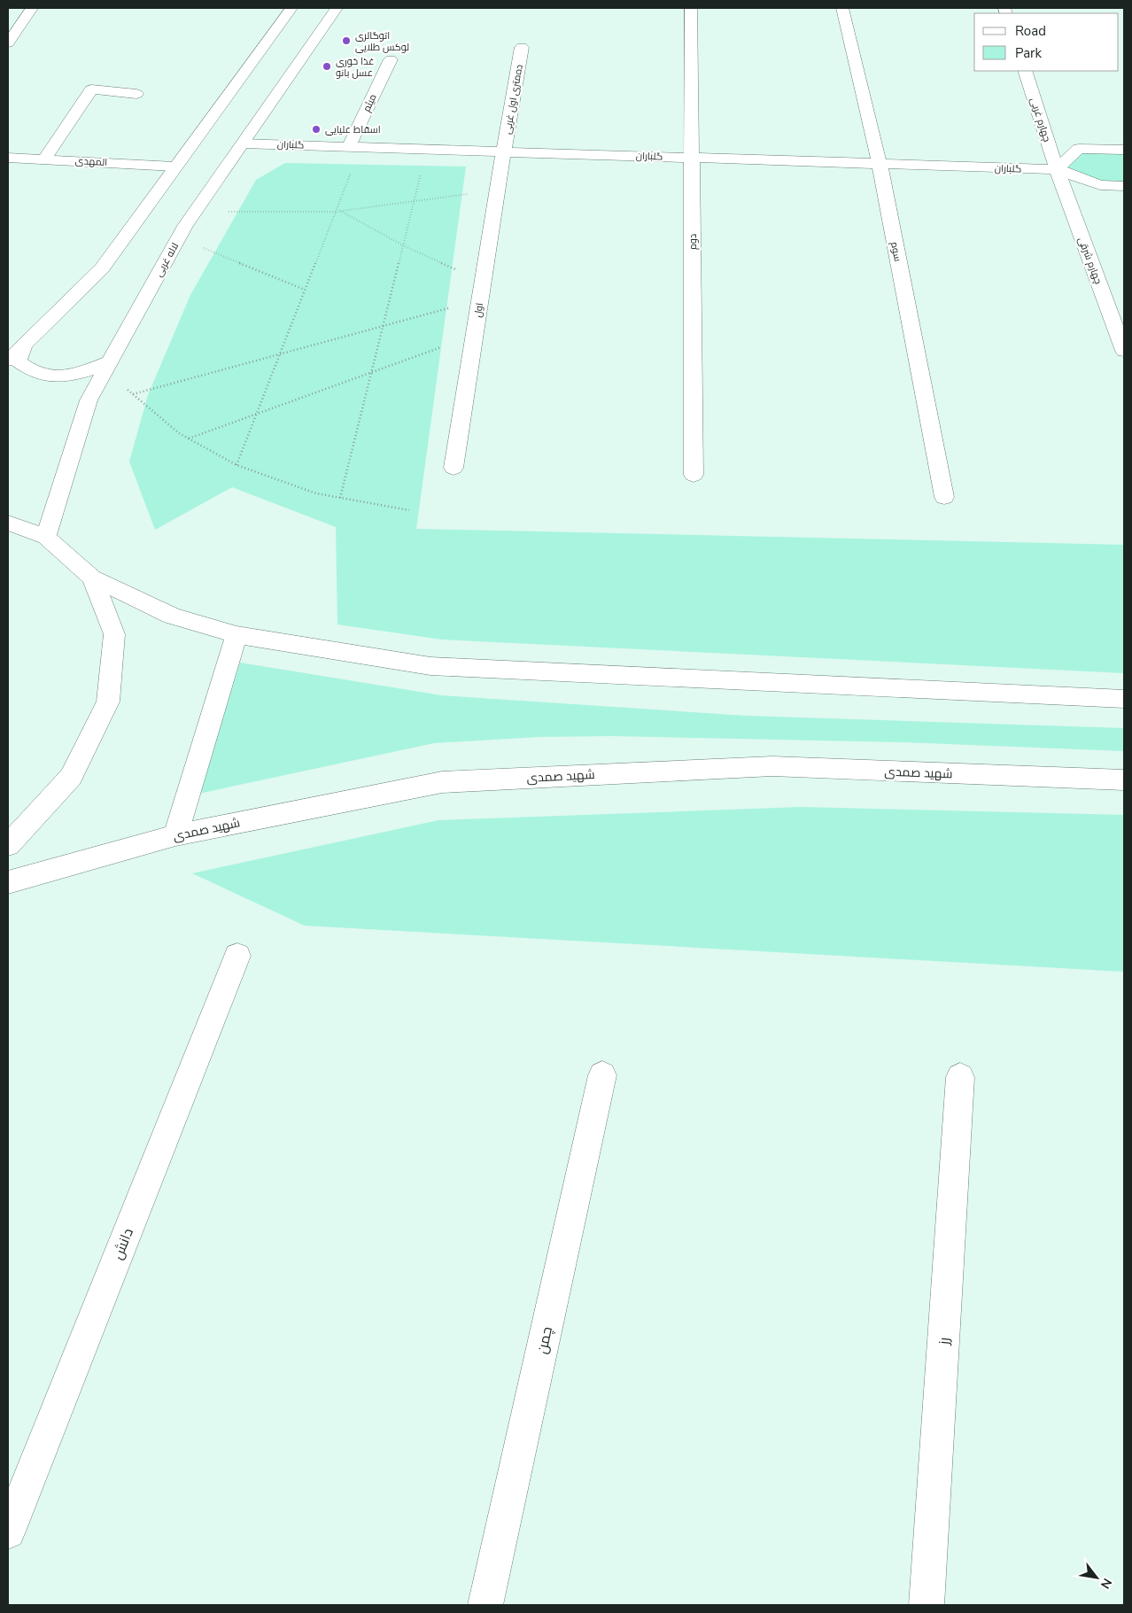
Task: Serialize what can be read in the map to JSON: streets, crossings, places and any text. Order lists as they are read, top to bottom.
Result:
{
  "streets": {
    "main road": [
      "ده‌متری اول غربی",
      "میثم",
      "چهارم غربی",
      "گلباران",
      "المهدی",
      "دوم",
      "سوم",
      "لاله غربی",
      "چهارم شرقی",
      "اول",
      "شهید صمدی",
      "دانش",
      "چمن",
      "رز"
    ]
  },
  "crossings": [
    ["ده‌متری اول غربی", "گلباران"],
    ["ده‌متری اول غربی", "اول"],
    ["میثم", "گلباران"],
    ["چهارم غربی", "گلباران"],
    ["چهارم غربی", "چهارم شرقی"],
    ["گلباران", "دوم"],
    ["گلباران", "سوم"],
    ["گلباران", "لاله غربی"],
    ["گلباران", "چهارم شرقی"],
    ["گلباران", "اول"]
  ],
  "places": ["اتوگالری لوکس طلایی", "غذا خوری عسل بانو", "اسقاط علیایی"],
  "legend": ["Road", "Park"],
  "north": "bottom right"
}
